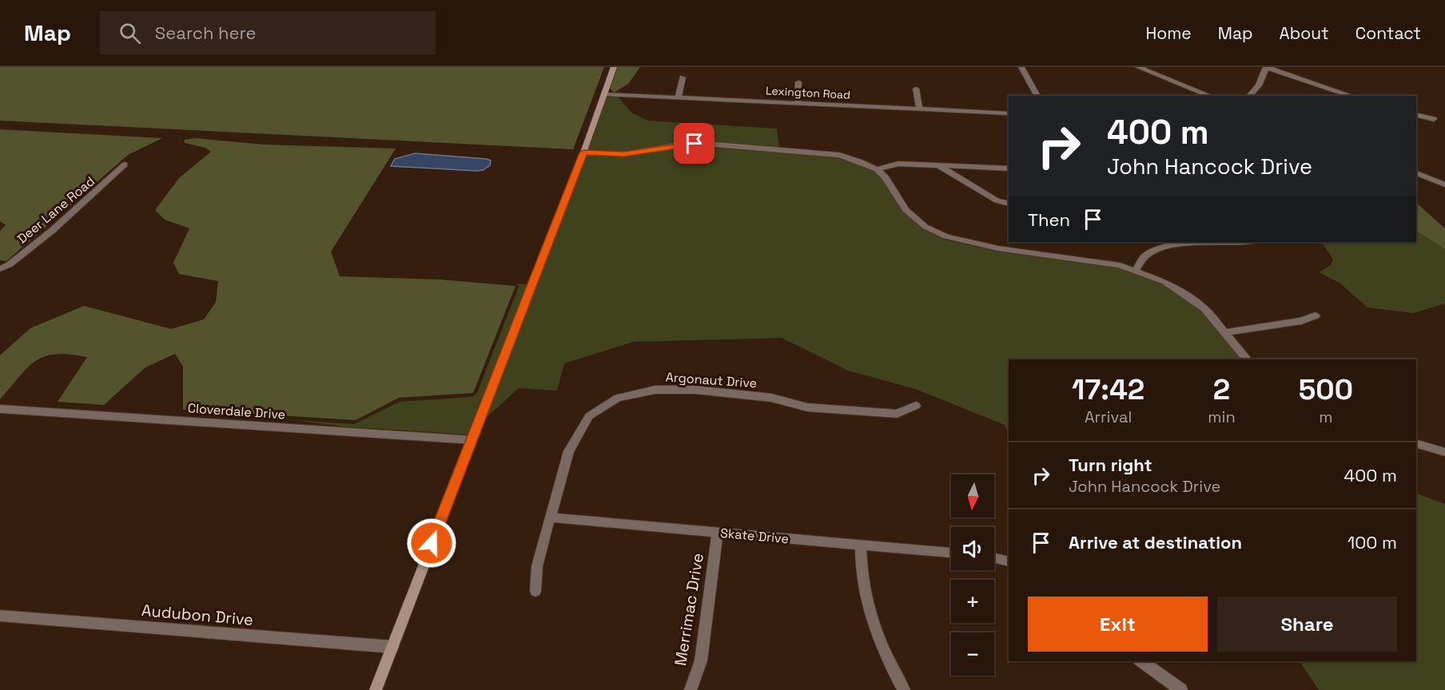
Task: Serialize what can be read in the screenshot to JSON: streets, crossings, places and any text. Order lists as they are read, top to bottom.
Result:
{
  "streets": {
    "street": [
      "Lexington Road",
      "Deer Lane Road",
      "Argonaut Drive",
      "Cloverdale Drive",
      "Skate Drive",
      "Merrimac Drive",
      "Audubon Drive"
    ]
  },
  "crossings": [
    ["Argonaut Drive", "Skate Drive"],
    ["Skate Drive", "Merrimac Drive"]
  ],
  "north": "bottom",
  "page": {
    "header": "Map",
    "search": "Search here",
    "nav": [
      "Home",
      "Map",
      "About",
      "Contact"
    ],
    "turn": ["400 m", "John Hancock Drive"],
    "then": "Then",
    "eta": [
      "17:42",
      "Arrival",
      "2",
      "min",
      "500",
      "m"
    ],
    "list": [
      {
        "name": "Turn right",
        "note": "John Hancock Drive",
        "value": "400 m"
      },
      {
        "name": "Arrive at destination",
        "value": "100 m"
      }
    ],
    "map_buttons": ["+", "−"],
    "buttons": ["Exit", "Share"]
  }
}
